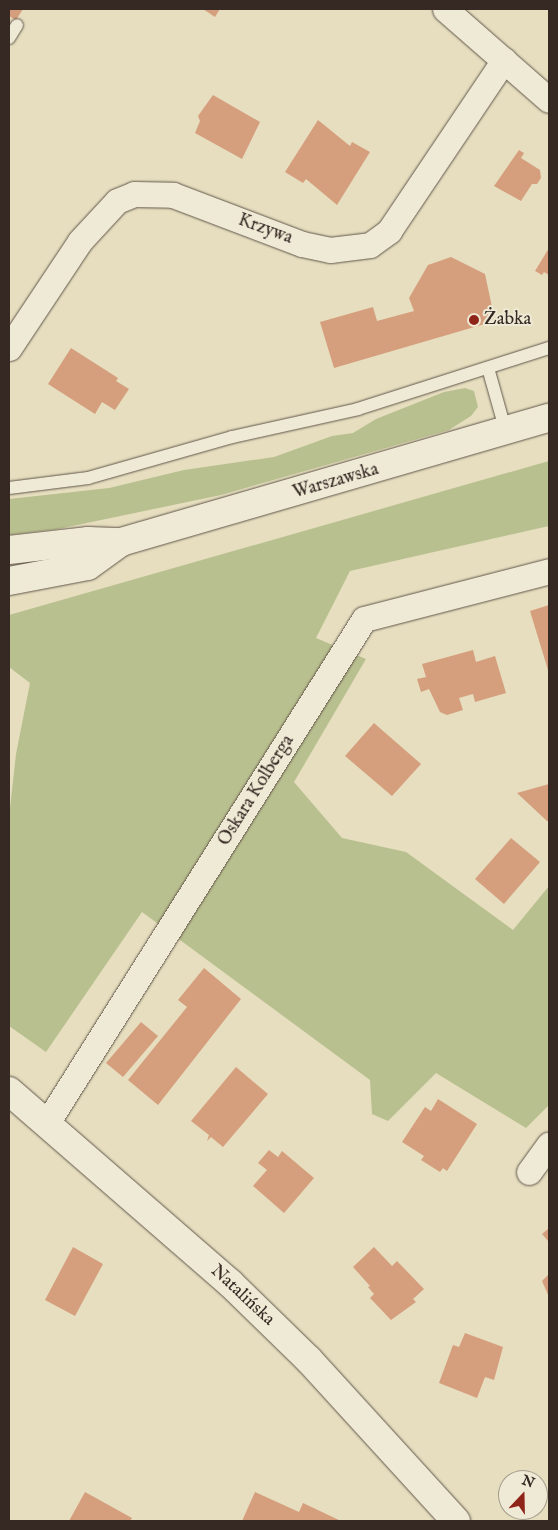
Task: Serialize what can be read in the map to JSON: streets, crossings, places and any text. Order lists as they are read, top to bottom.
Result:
{
  "streets": {
    "main road": ["Warszawska", "Natalińska"],
    "street": ["Krzywa", "Oskara Kolberga"]
  },
  "crossings": [
    ["Oskara Kolberga", "Natalińska"]
  ],
  "places": ["Żabka"],
  "north": "top"
}
